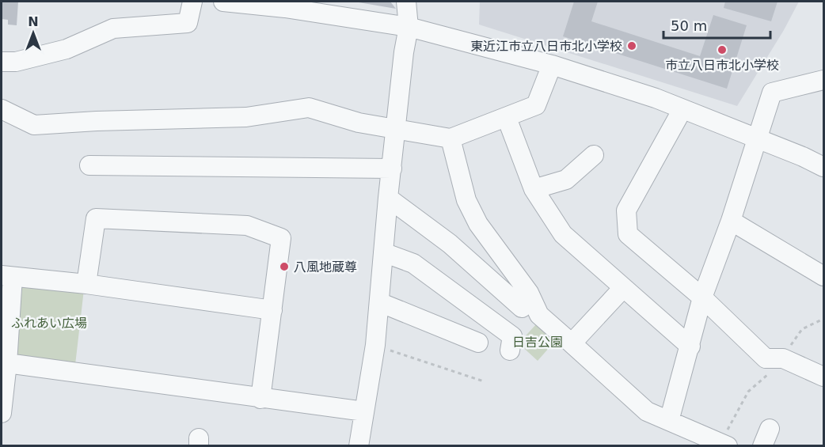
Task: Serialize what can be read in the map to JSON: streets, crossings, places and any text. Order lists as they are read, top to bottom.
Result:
{
  "parks": ["ふれあい広場", "日吉公園"],
  "places": ["東近江市立八日市北小学校", "市立八日市北小学校", "八風地蔵尊"],
  "scale_bar": "50 m",
  "north": "top"
}
